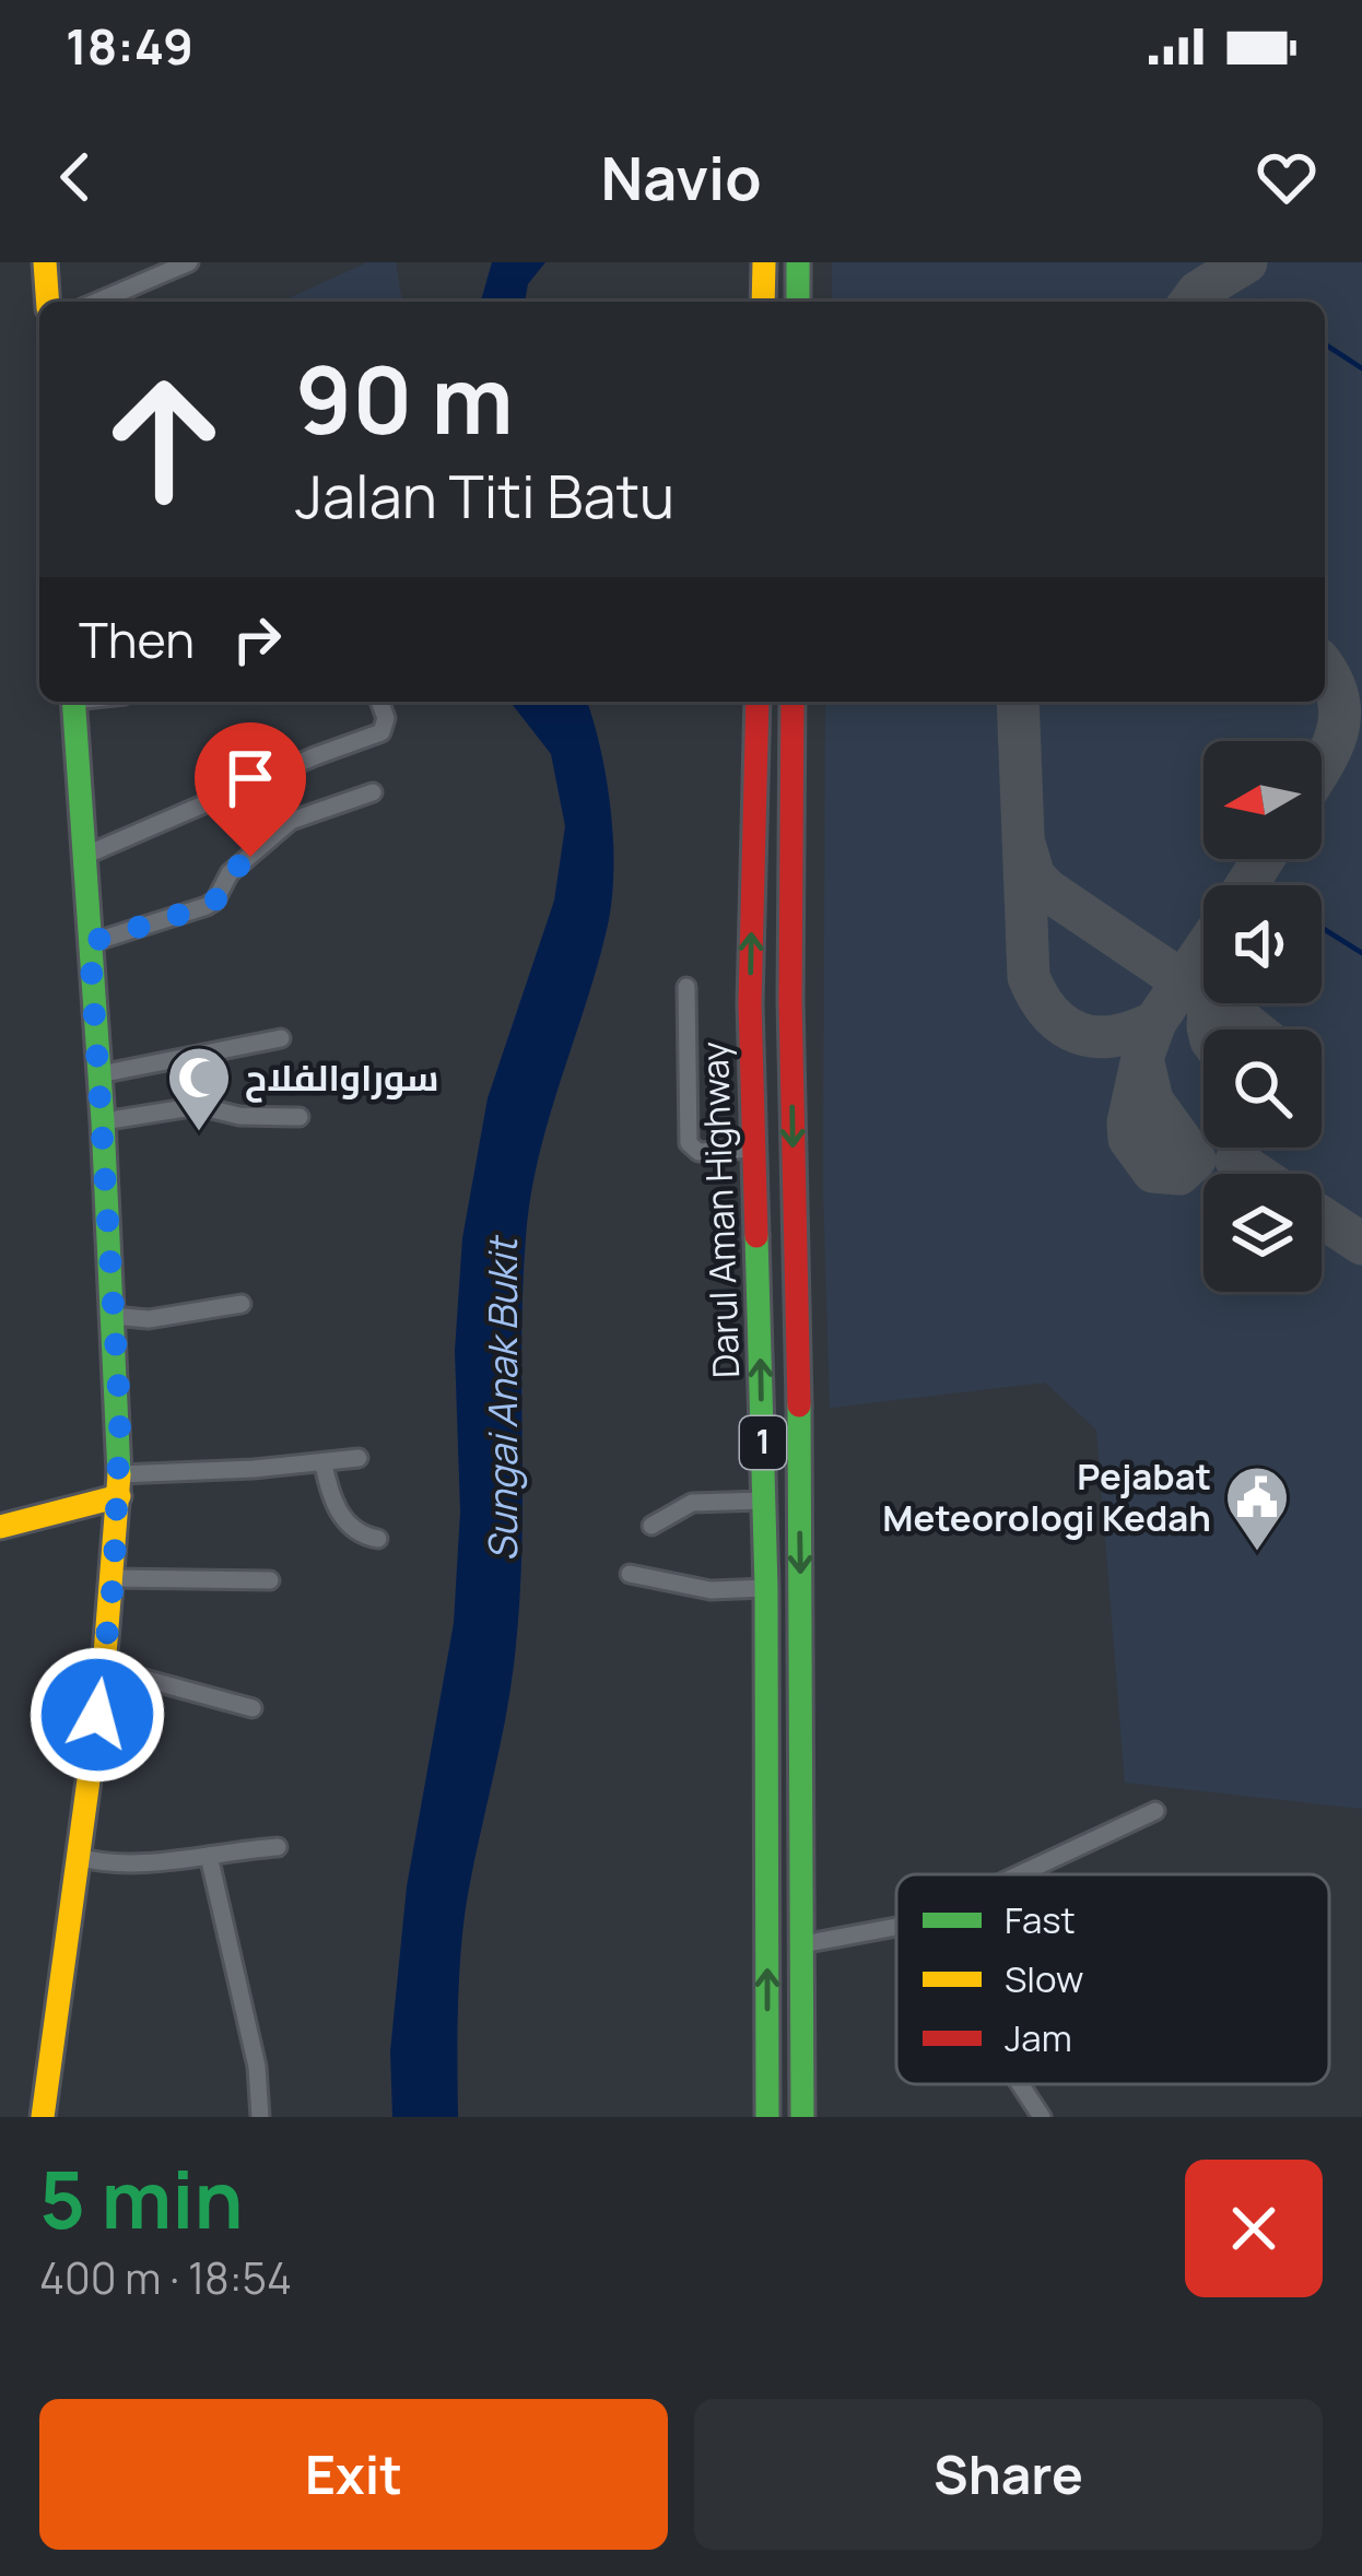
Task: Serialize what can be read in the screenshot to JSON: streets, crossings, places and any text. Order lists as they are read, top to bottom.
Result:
{
  "streets": {
    "main road": ["Darul Aman Highway", "1"]
  },
  "water": ["Sungai Anak Bukit"],
  "places": {
    "mosque": ["سوراوالفلاح"],
    "public building": ["Pejabat Meteorologi Kedah"]
  },
  "legend": ["Fast", "Slow", "Jam"],
  "north": "left",
  "page": {
    "status": "18:49",
    "header": "Navio",
    "turn": ["90 m", "Jalan Titi Batu"],
    "then": "Then",
    "heading": ["5 min", "400 m · 18:54"],
    "buttons": ["Exit", "Share"]
  }
}
